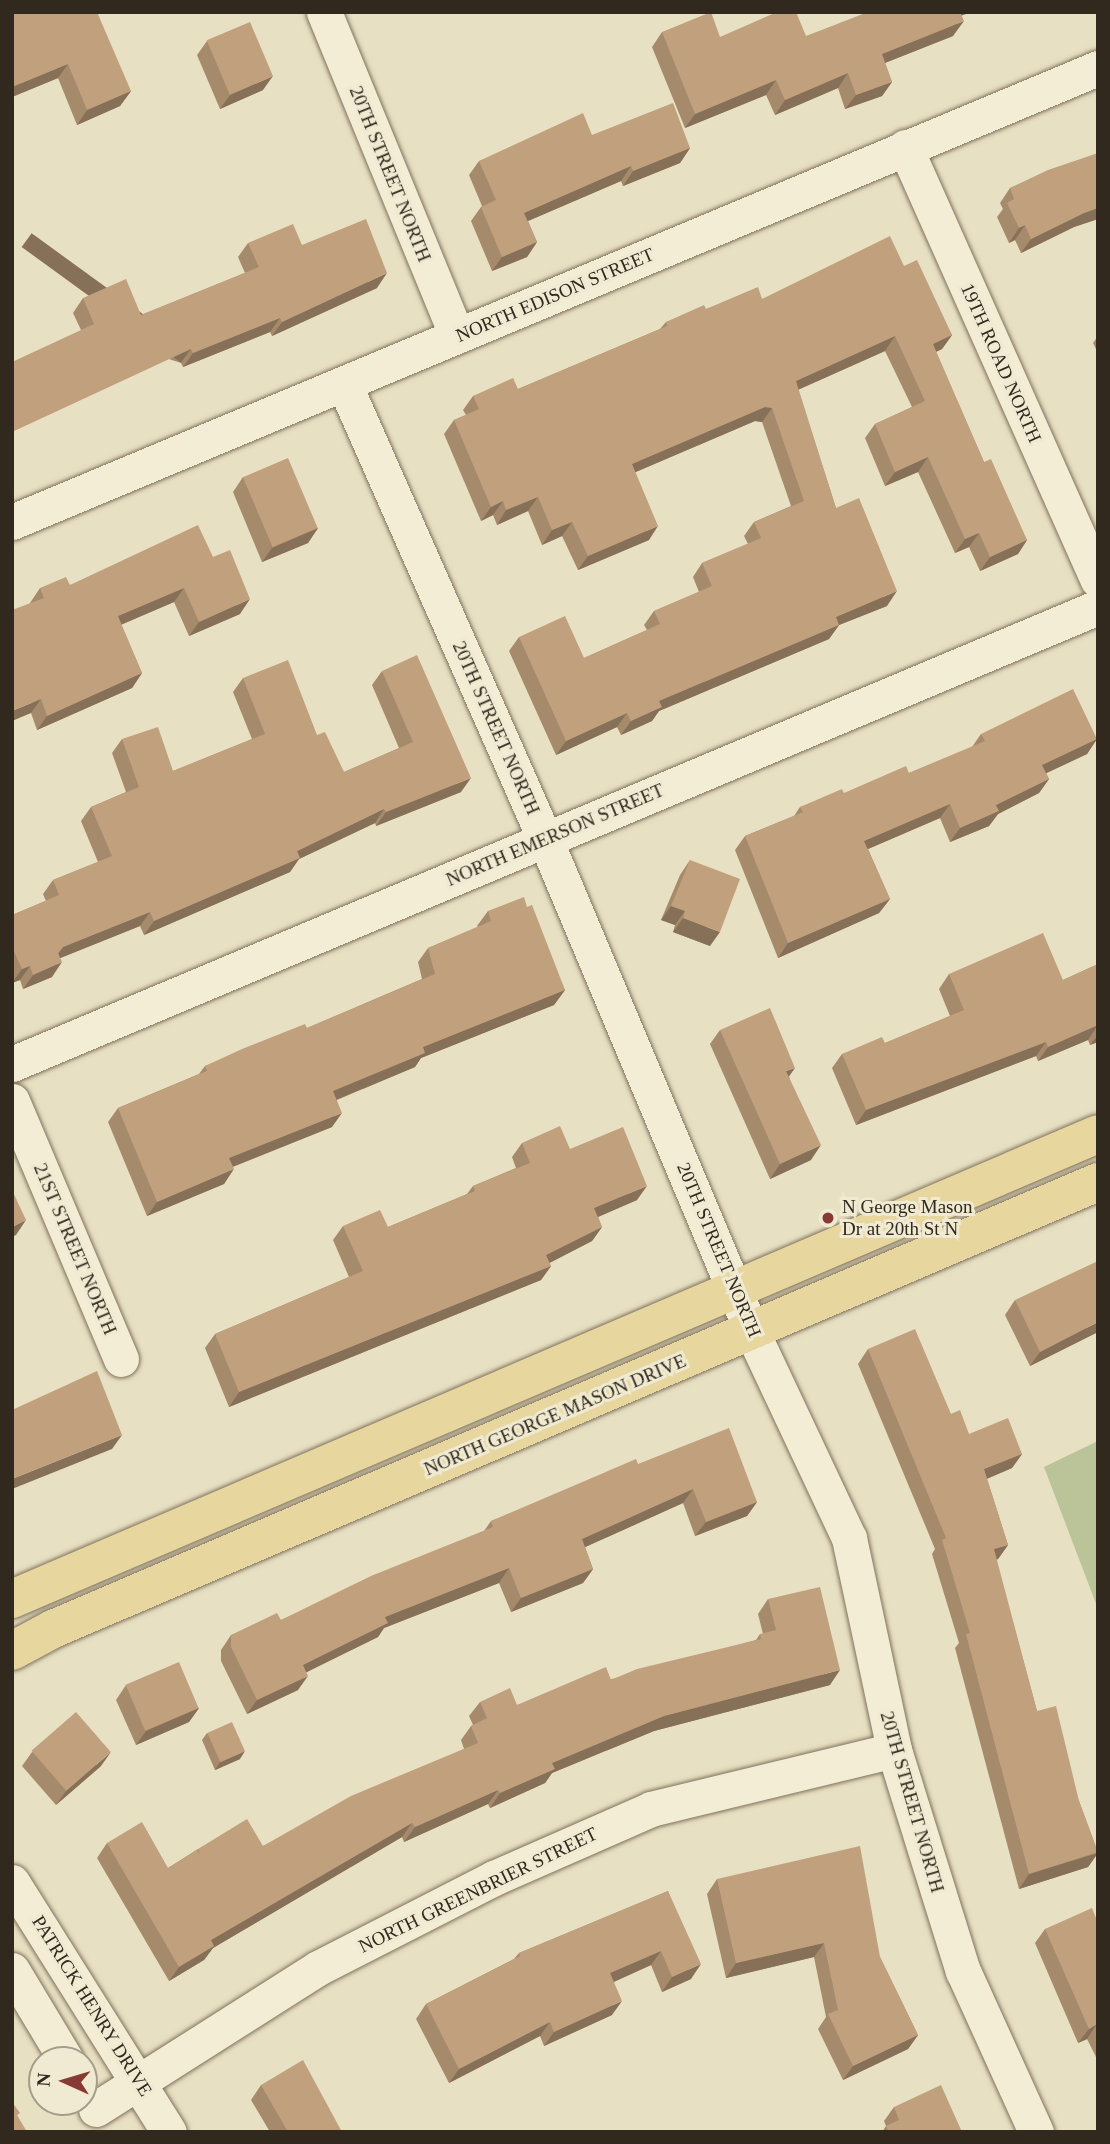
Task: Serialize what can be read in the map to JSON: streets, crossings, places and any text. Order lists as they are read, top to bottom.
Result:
{
  "streets": {
    "main road": ["NORTH GEORGE MASON DRIVE"],
    "street": [
      "20TH STREET NORTH",
      "NORTH EDISON STREET",
      "19TH ROAD NORTH",
      "NORTH EMERSON STREET",
      "21ST STREET NORTH",
      "NORTH GREENBRIER STREET",
      "PATRICK HENRY DRIVE"
    ]
  },
  "crossings": [
    ["20TH STREET NORTH", "NORTH EDISON STREET"],
    ["20TH STREET NORTH", "NORTH EMERSON STREET"],
    ["20TH STREET NORTH", "NORTH GEORGE MASON DRIVE"],
    ["20TH STREET NORTH", "NORTH GREENBRIER STREET"],
    ["NORTH EDISON STREET", "19TH ROAD NORTH"],
    ["NORTH GREENBRIER STREET", "PATRICK HENRY DRIVE"]
  ],
  "places": ["N George Mason Dr at 20th St N"],
  "north": "left"
}
